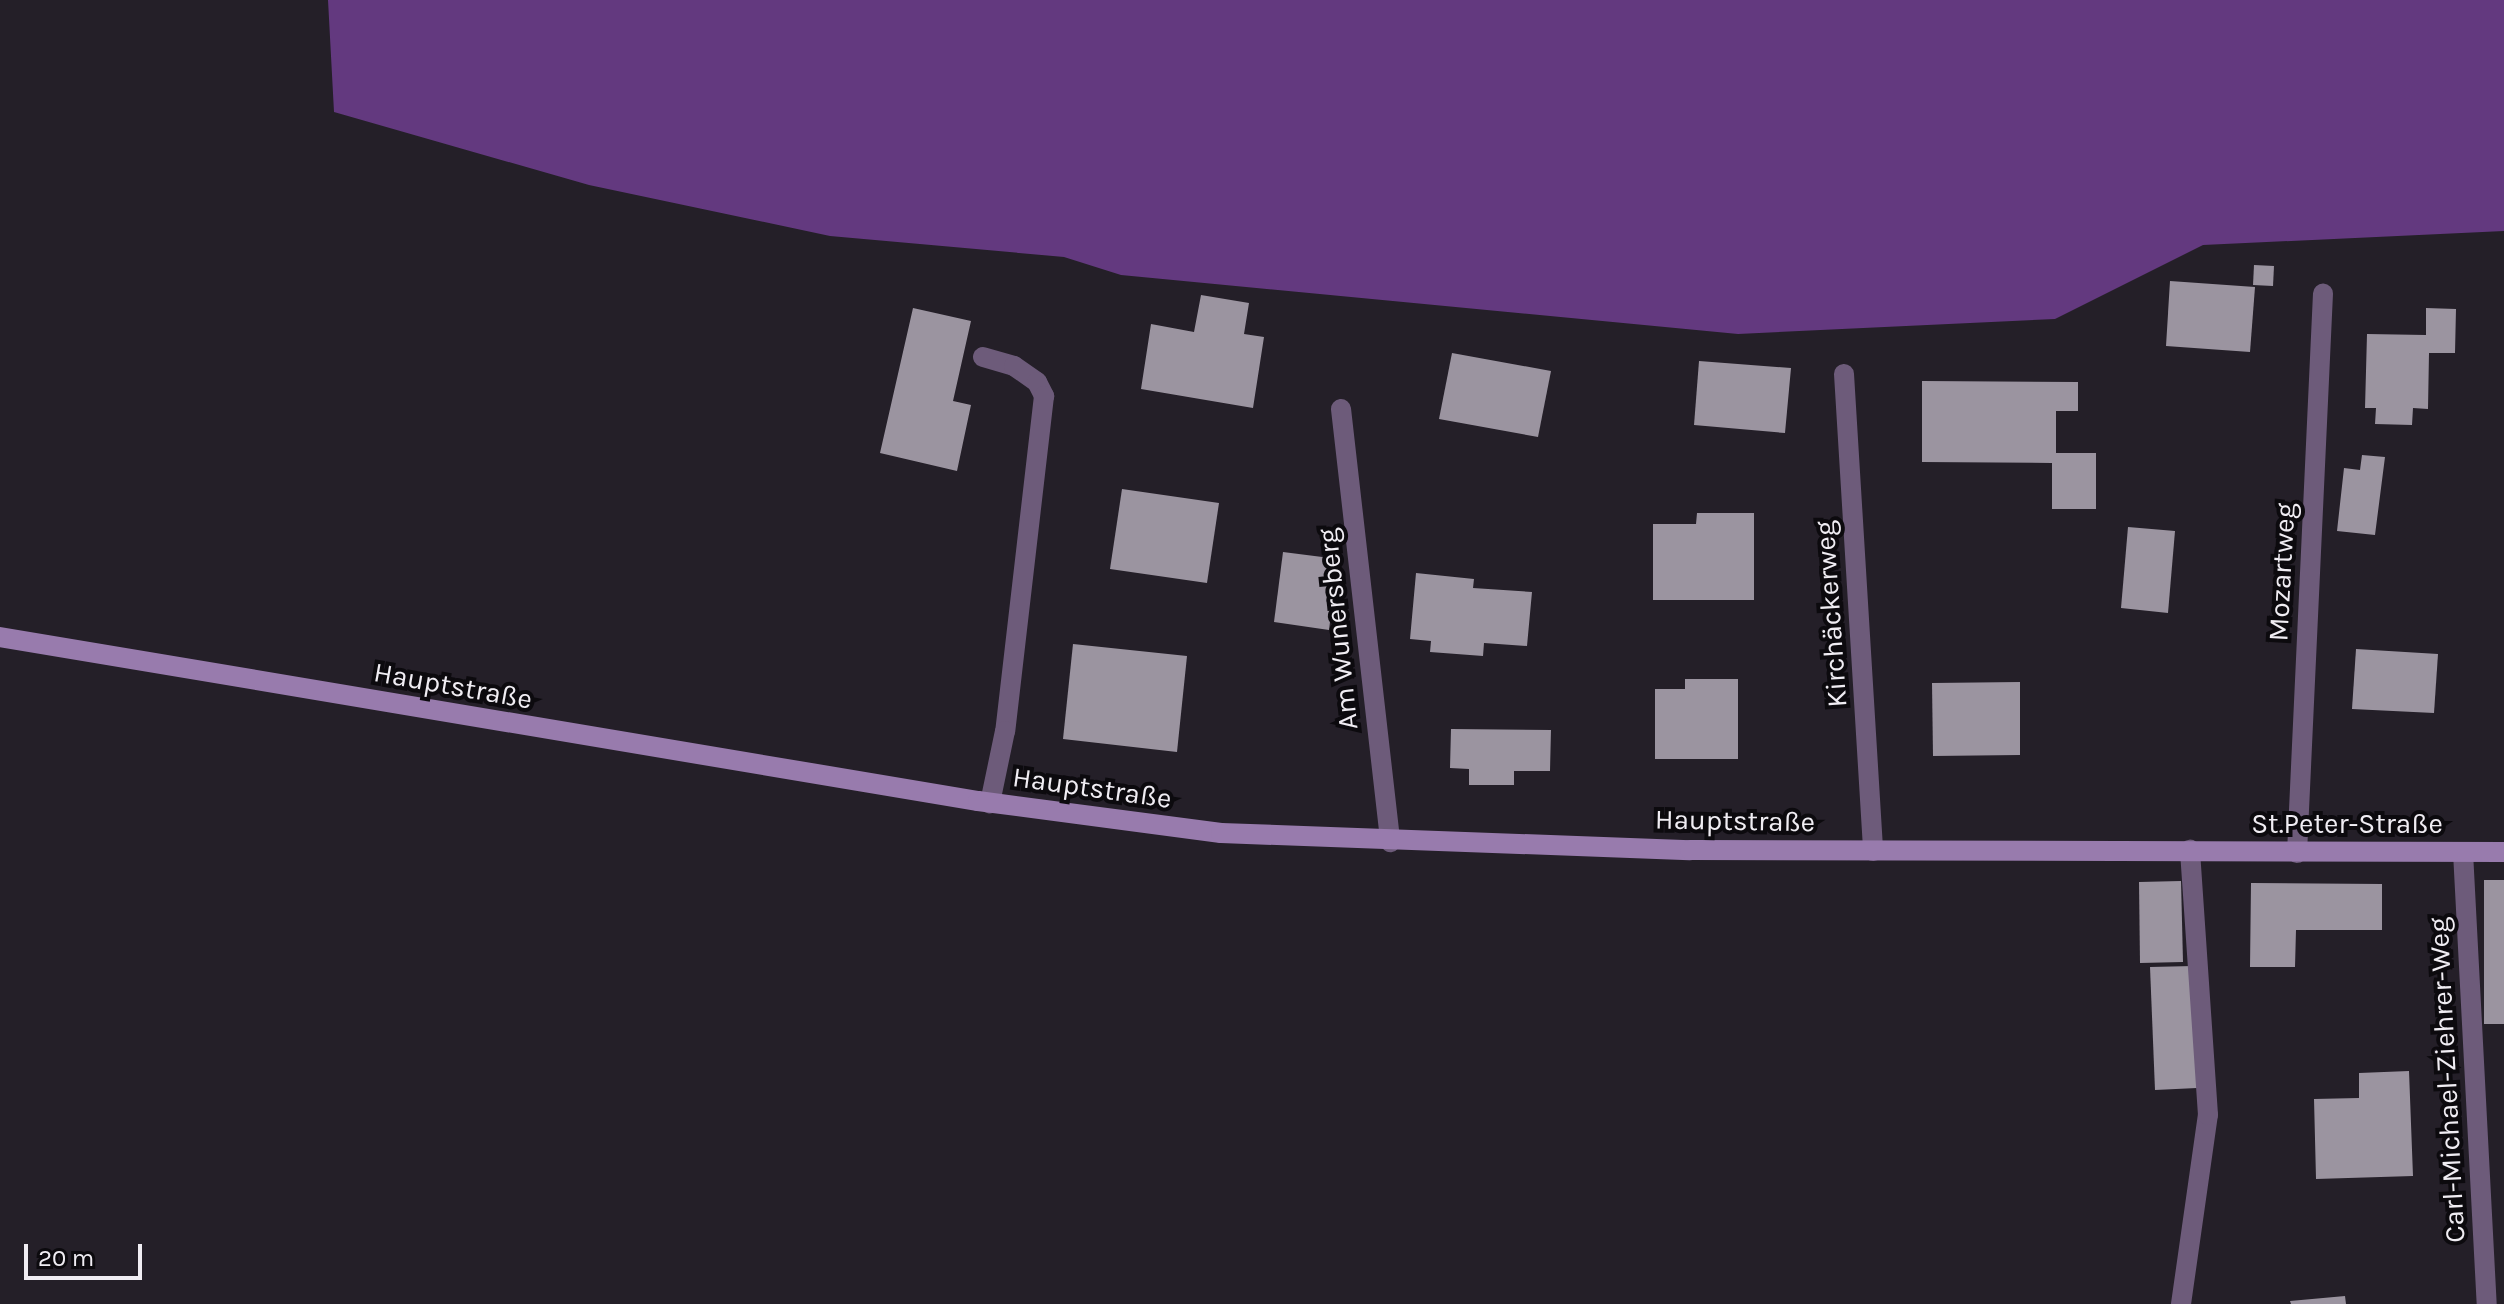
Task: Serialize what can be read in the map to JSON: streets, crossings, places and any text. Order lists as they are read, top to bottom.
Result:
{
  "streets": {
    "main road": ["Hauptstraße", "St.Peter-Straße"],
    "street": [
      "Mozartweg",
      "Kirchäckerweg",
      "Am Wunersberg",
      "Carl-Michael-Ziehrer-Weg"
    ]
  },
  "crossings": [
    ["Mozartweg", "St.Peter-Straße"],
    ["Kirchäckerweg", "Hauptstraße"],
    ["Am Wunersberg", "Hauptstraße"],
    ["Hauptstraße", "St.Peter-Straße"],
    ["St.Peter-Straße", "Carl-Michael-Ziehrer-Weg"]
  ],
  "scale_bar": "20 m"
}
